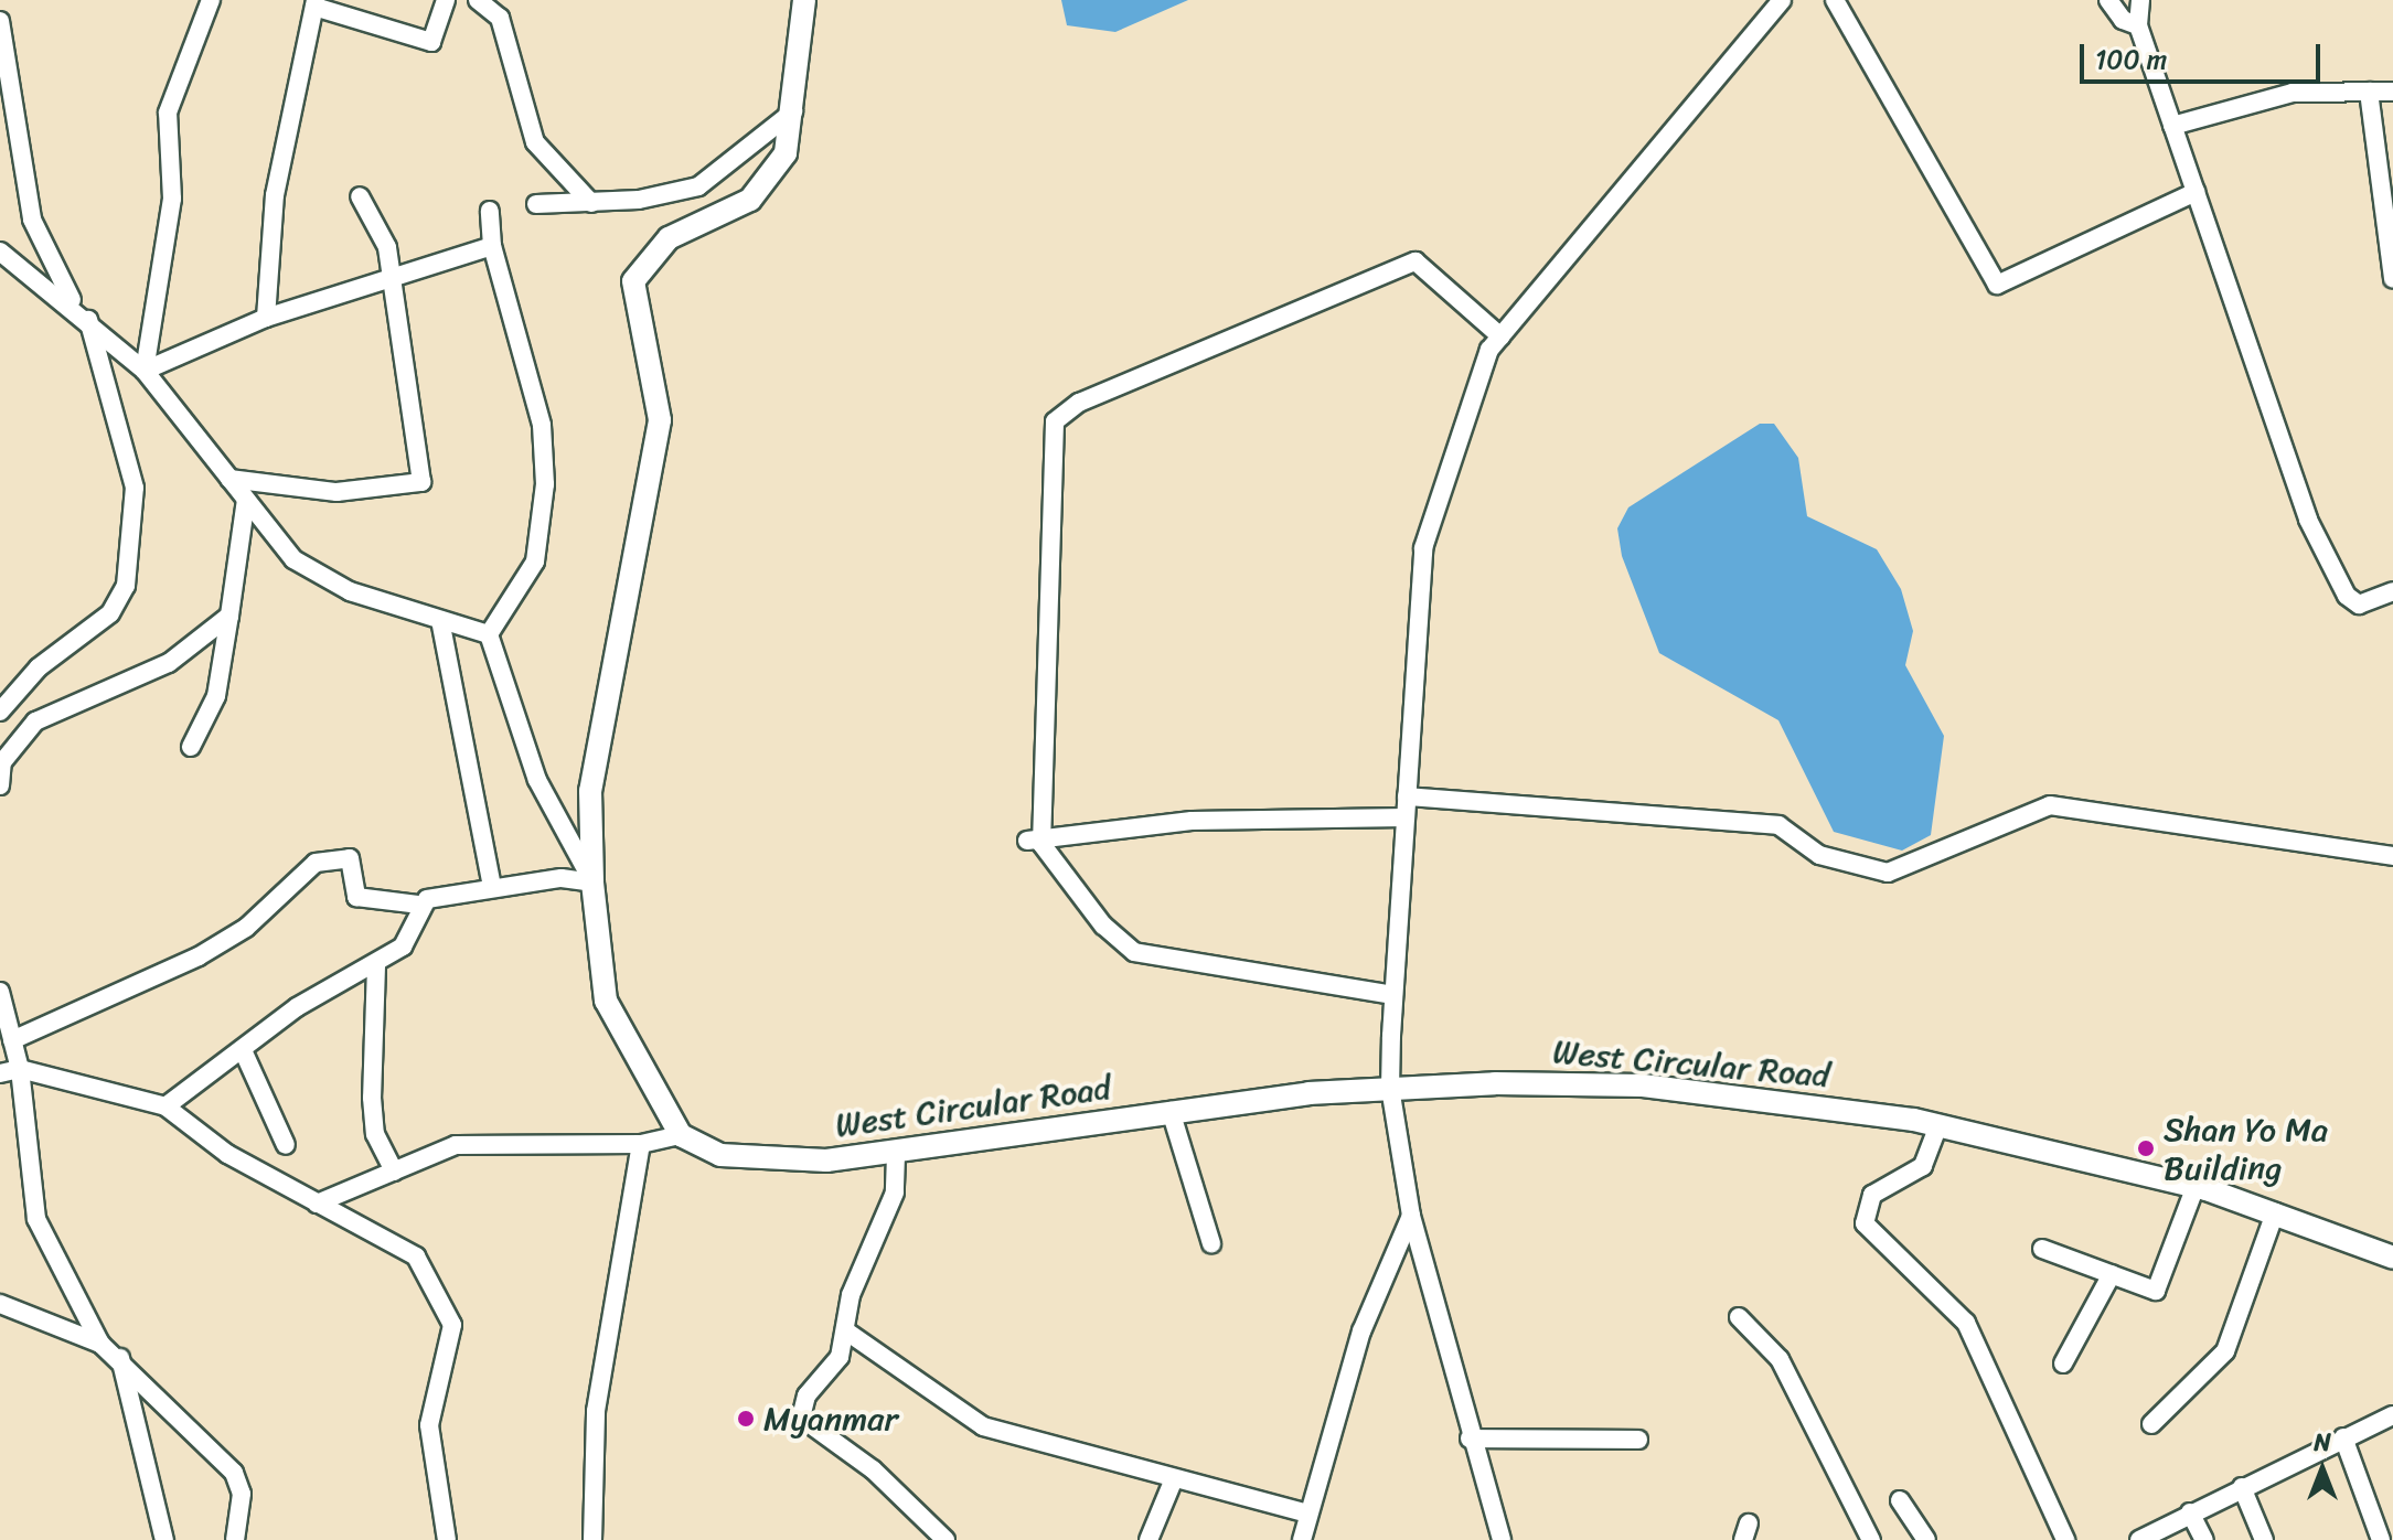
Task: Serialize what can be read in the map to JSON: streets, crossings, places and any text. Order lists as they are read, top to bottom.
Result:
{
  "streets": {
    "street": ["West Circular Road"]
  },
  "places": ["Shan Yo Ma Building", "Myanmar"],
  "scale_bar": "100 m",
  "north": "top"
}
